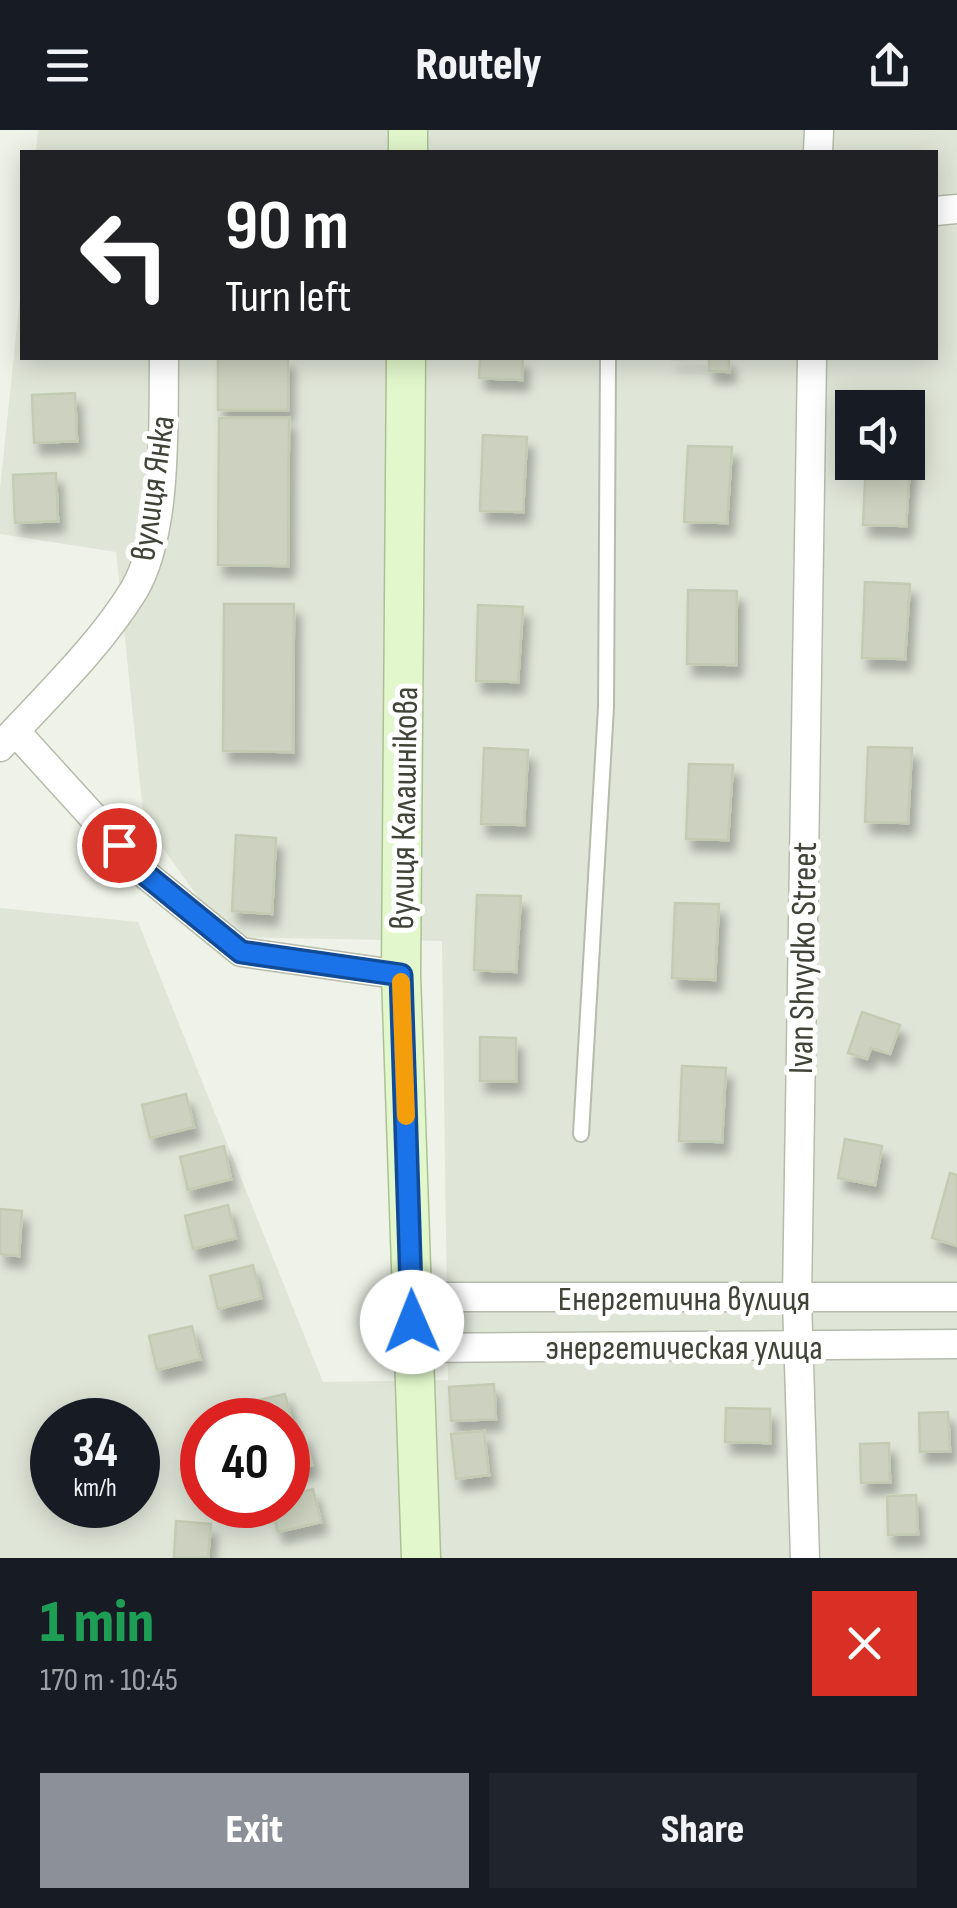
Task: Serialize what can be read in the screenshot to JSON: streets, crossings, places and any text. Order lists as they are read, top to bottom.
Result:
{
  "streets": {
    "street": [
      "вулиця Янка",
      "вулиця Калашнікова",
      "Ivan Shvydko Street",
      "Енергетична вулиця",
      "энергетическая улица"
    ]
  },
  "crossings": [
    ["вулиця Калашнікова", "Енергетична вулиця"],
    ["вулиця Калашнікова", "энергетическая улица"],
    ["Ivan Shvydko Street", "Енергетична вулиця"],
    ["Ivan Shvydko Street", "энергетическая улица"]
  ],
  "page": {
    "header": "Routely",
    "turn": ["90 m", "Turn left"],
    "speed": "34 km/h",
    "limit": "40",
    "heading": ["1 min", "170 m · 10:45"],
    "buttons": ["Exit", "Share"]
  }
}
